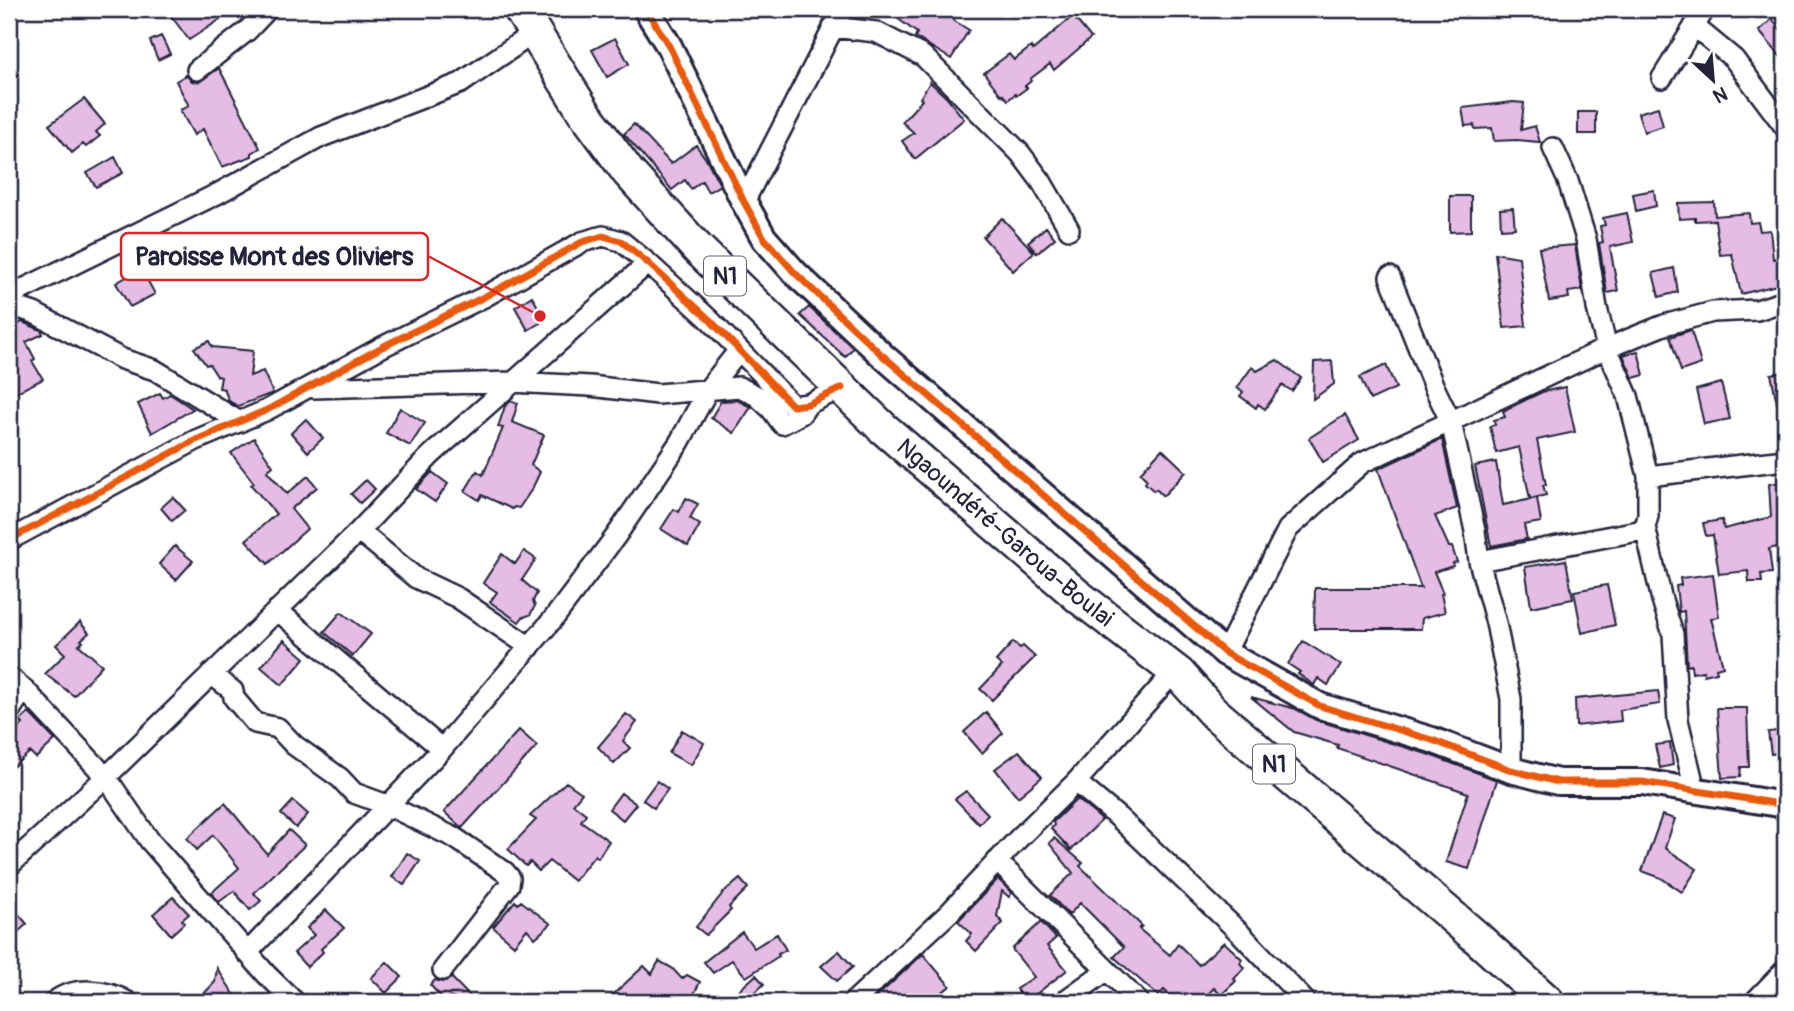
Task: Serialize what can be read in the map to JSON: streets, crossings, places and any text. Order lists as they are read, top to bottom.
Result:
{
  "streets": {
    "highway": ["N1", "Ngaoundéré-Garoua-Boulai"]
  },
  "places": ["Paroisse Mont des Oliviers"],
  "north": "bottom right"
}
